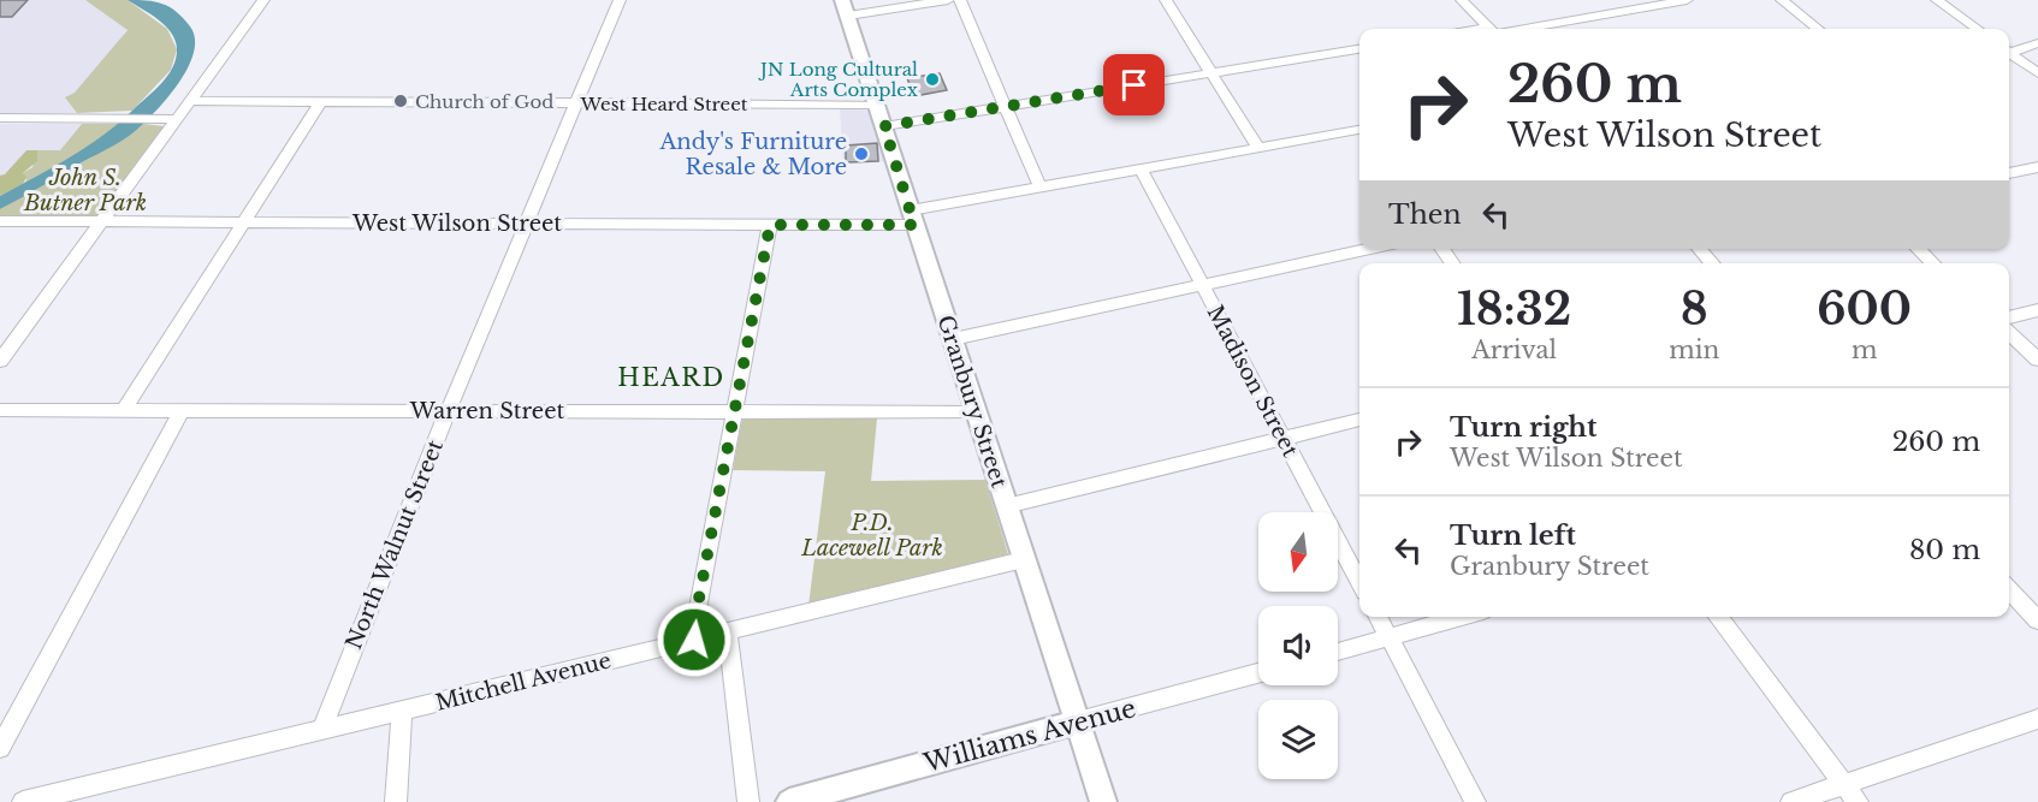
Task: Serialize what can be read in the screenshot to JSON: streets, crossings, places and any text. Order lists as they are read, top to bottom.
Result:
{
  "streets": {
    "street": [
      "West Heard Street",
      "West Wilson Street",
      "Madison Street",
      "Granbury Street",
      "Warren Street",
      "North Walnut Street",
      "Mitchell Avenue",
      "Williams Avenue"
    ]
  },
  "crossings": [
    ["West Heard Street", "Granbury Street"],
    ["West Heard Street", "North Walnut Street"],
    ["West Wilson Street", "Madison Street"],
    ["West Wilson Street", "Granbury Street"],
    ["West Wilson Street", "North Walnut Street"],
    ["Granbury Street", "Warren Street"],
    ["Granbury Street", "Mitchell Avenue"],
    ["Granbury Street", "Williams Avenue"],
    ["Warren Street", "North Walnut Street"],
    ["North Walnut Street", "Mitchell Avenue"]
  ],
  "districts": ["HEARD"],
  "parks": ["John S. Butner Park", "P.D. Lacewell Park"],
  "places": ["JN Long Cultural Arts Complex", "Church of God", "Andy's Furniture Resale & More"],
  "north": "bottom",
  "page": {
    "turn": ["260 m", "West Wilson Street"],
    "then": "Then",
    "eta": [
      "18:32",
      "Arrival",
      "8",
      "min",
      "600",
      "m"
    ],
    "list": [
      {
        "name": "Turn right",
        "note": "West Wilson Street",
        "value": "260 m"
      },
      {
        "name": "Turn left",
        "note": "Granbury Street",
        "value": "80 m"
      }
    ]
  }
}
